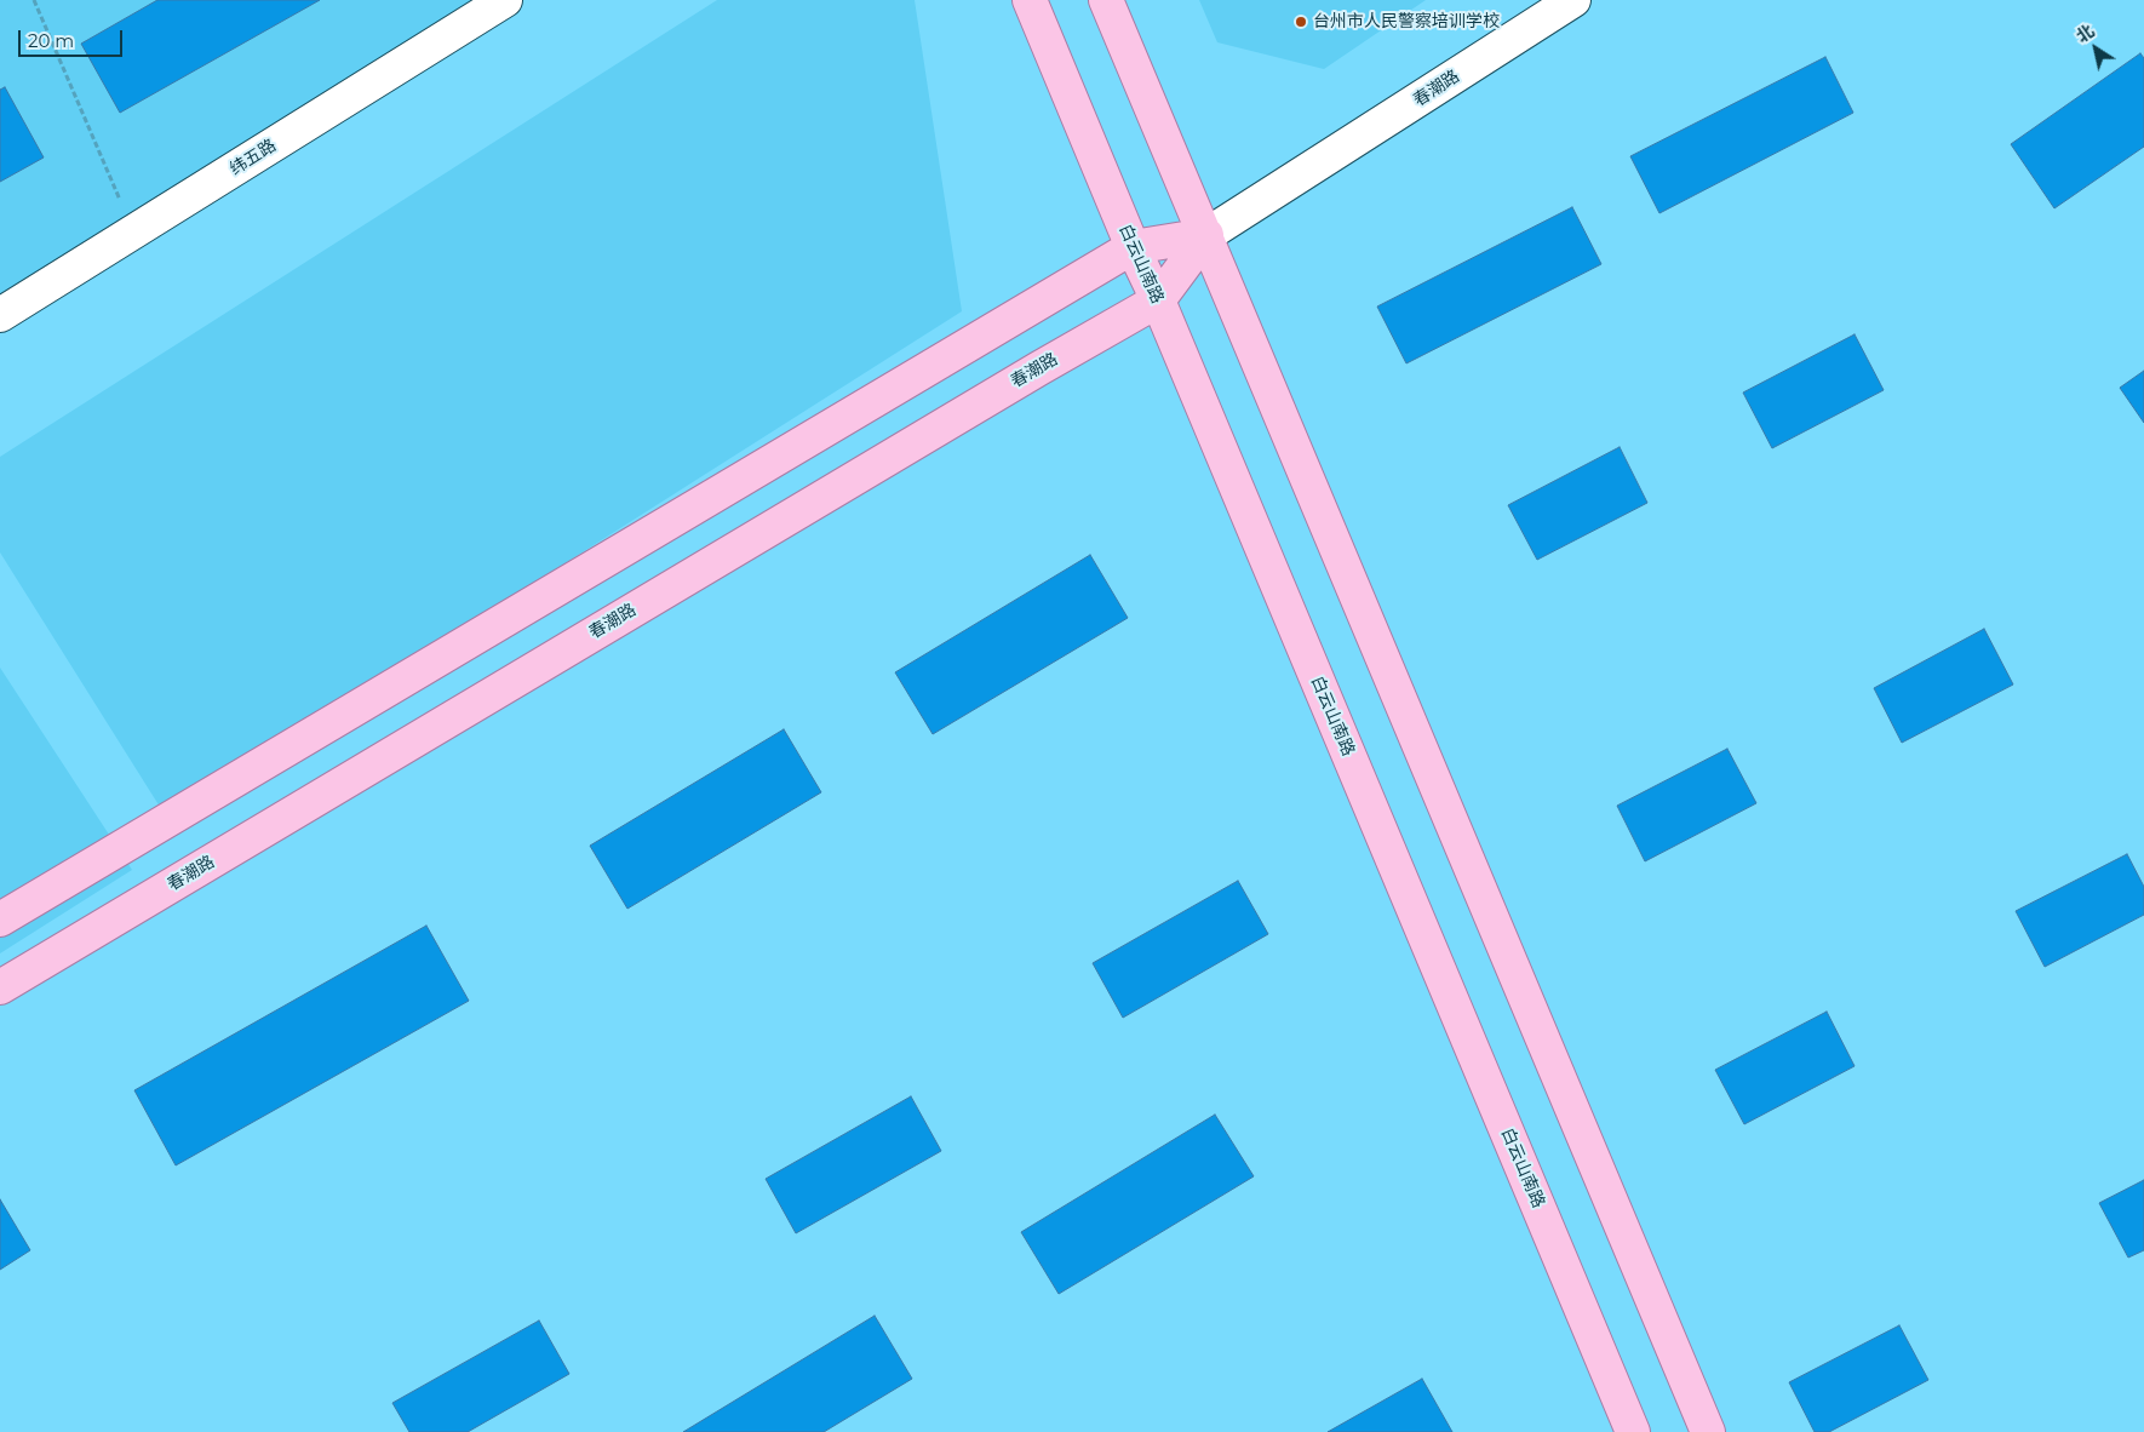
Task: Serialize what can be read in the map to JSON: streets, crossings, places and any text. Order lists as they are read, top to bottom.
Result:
{
  "streets": {
    "main road": ["春潮路", "白云山南路"],
    "street": ["纬五路"]
  },
  "crossings": [
    ["春潮路", "白云山南路"]
  ],
  "places": ["台州市人民警察培训学校"],
  "scale_bar": "20 m",
  "north": "top left"
}
